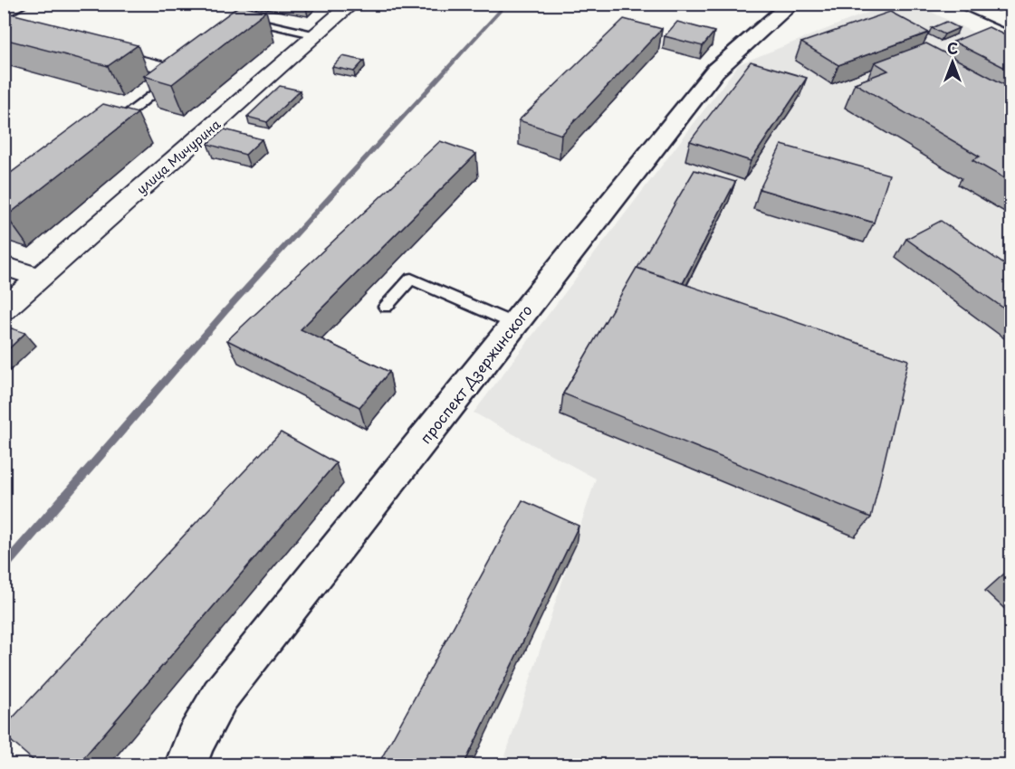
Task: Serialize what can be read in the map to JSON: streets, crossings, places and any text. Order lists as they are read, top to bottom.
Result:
{
  "streets": {
    "street": ["улица Мичурина", "проспект Дзержинского"]
  },
  "north": "top"
}
